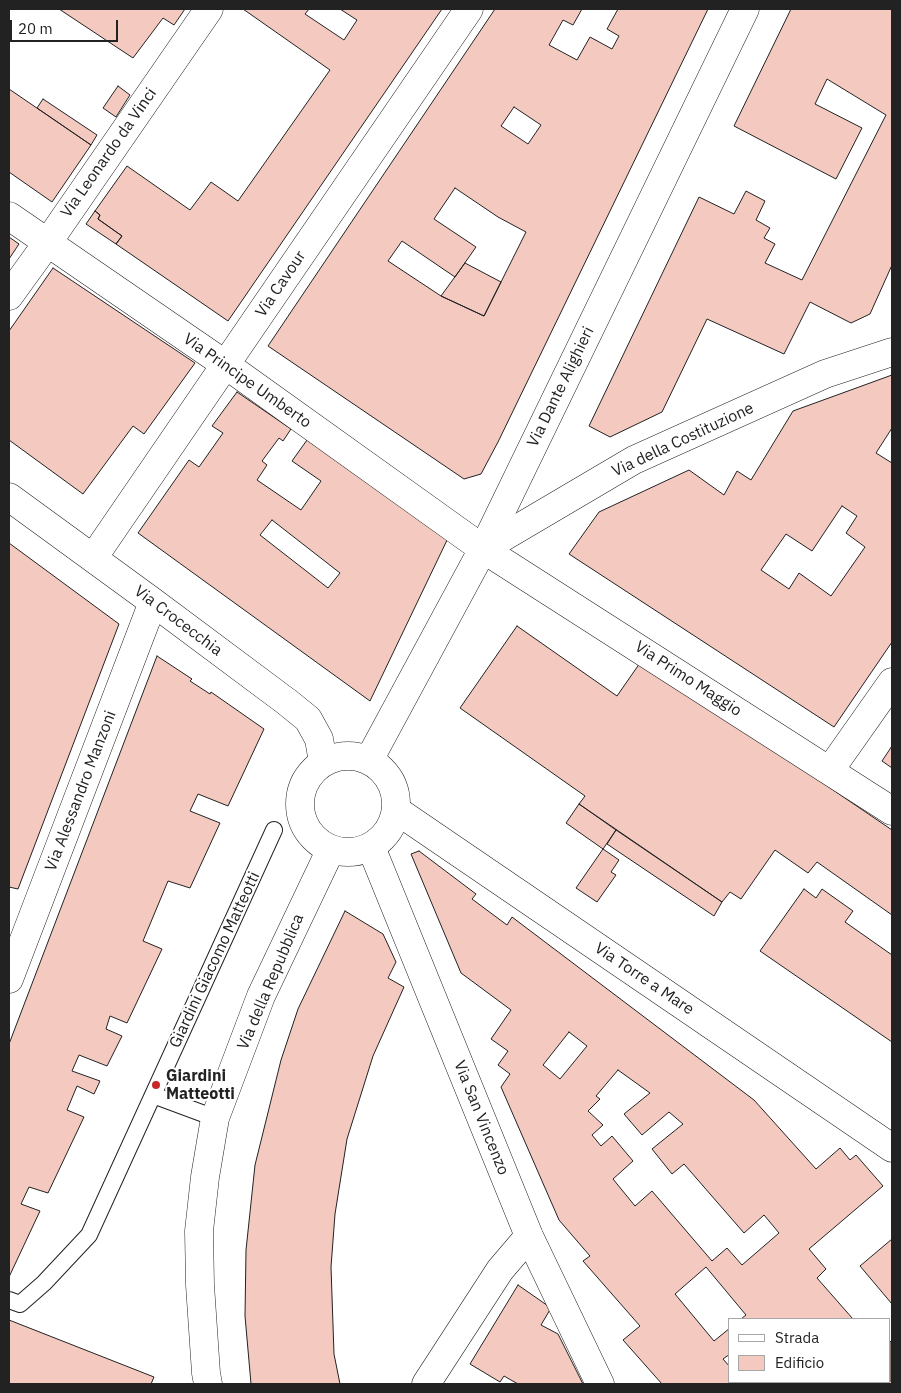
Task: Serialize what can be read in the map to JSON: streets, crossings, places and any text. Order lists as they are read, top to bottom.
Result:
{
  "streets": {
    "street": [
      "Via Leonardo da Vinci",
      "Via Cavour",
      "Via Principe Umberto",
      "Via Dante Alighieri",
      "Via della Costituzione",
      "Via Crocecchia",
      "Via Primo Maggio",
      "Via Alessandro Manzoni",
      "Via Torre a Mare",
      "Via della Repubblica",
      "Via San Vincenzo"
    ],
    "lane": ["Giardini Giacomo Matteotti"]
  },
  "crossings": [
    ["Via Leonardo da Vinci", "Via Principe Umberto"],
    ["Via Cavour", "Via Principe Umberto"],
    ["Via Cavour", "Via Crocecchia"],
    ["Via Principe Umberto", "Via Dante Alighieri"],
    ["Via Principe Umberto", "Via della Costituzione"],
    ["Via Principe Umberto", "Via Primo Maggio"],
    ["Via Dante Alighieri", "Via della Costituzione"],
    ["Via Dante Alighieri", "Via Crocecchia"],
    ["Via Dante Alighieri", "Via Primo Maggio"],
    ["Via Dante Alighieri", "Via Torre a Mare"],
    ["Via Dante Alighieri", "Via della Repubblica"],
    ["Via Dante Alighieri", "Via San Vincenzo"],
    ["Via della Costituzione", "Via Primo Maggio"],
    ["Via Crocecchia", "Via Alessandro Manzoni"],
    ["Via Crocecchia", "Via Torre a Mare"],
    ["Via Crocecchia", "Via della Repubblica"],
    ["Via Crocecchia", "Via San Vincenzo"],
    ["Via Torre a Mare", "Via della Repubblica"],
    ["Via Torre a Mare", "Via San Vincenzo"],
    ["Via della Repubblica", "Via San Vincenzo"]
  ],
  "places": ["Giardini Matteotti"],
  "legend": ["Strada", "Edificio"],
  "scale_bar": "20 m"
}
